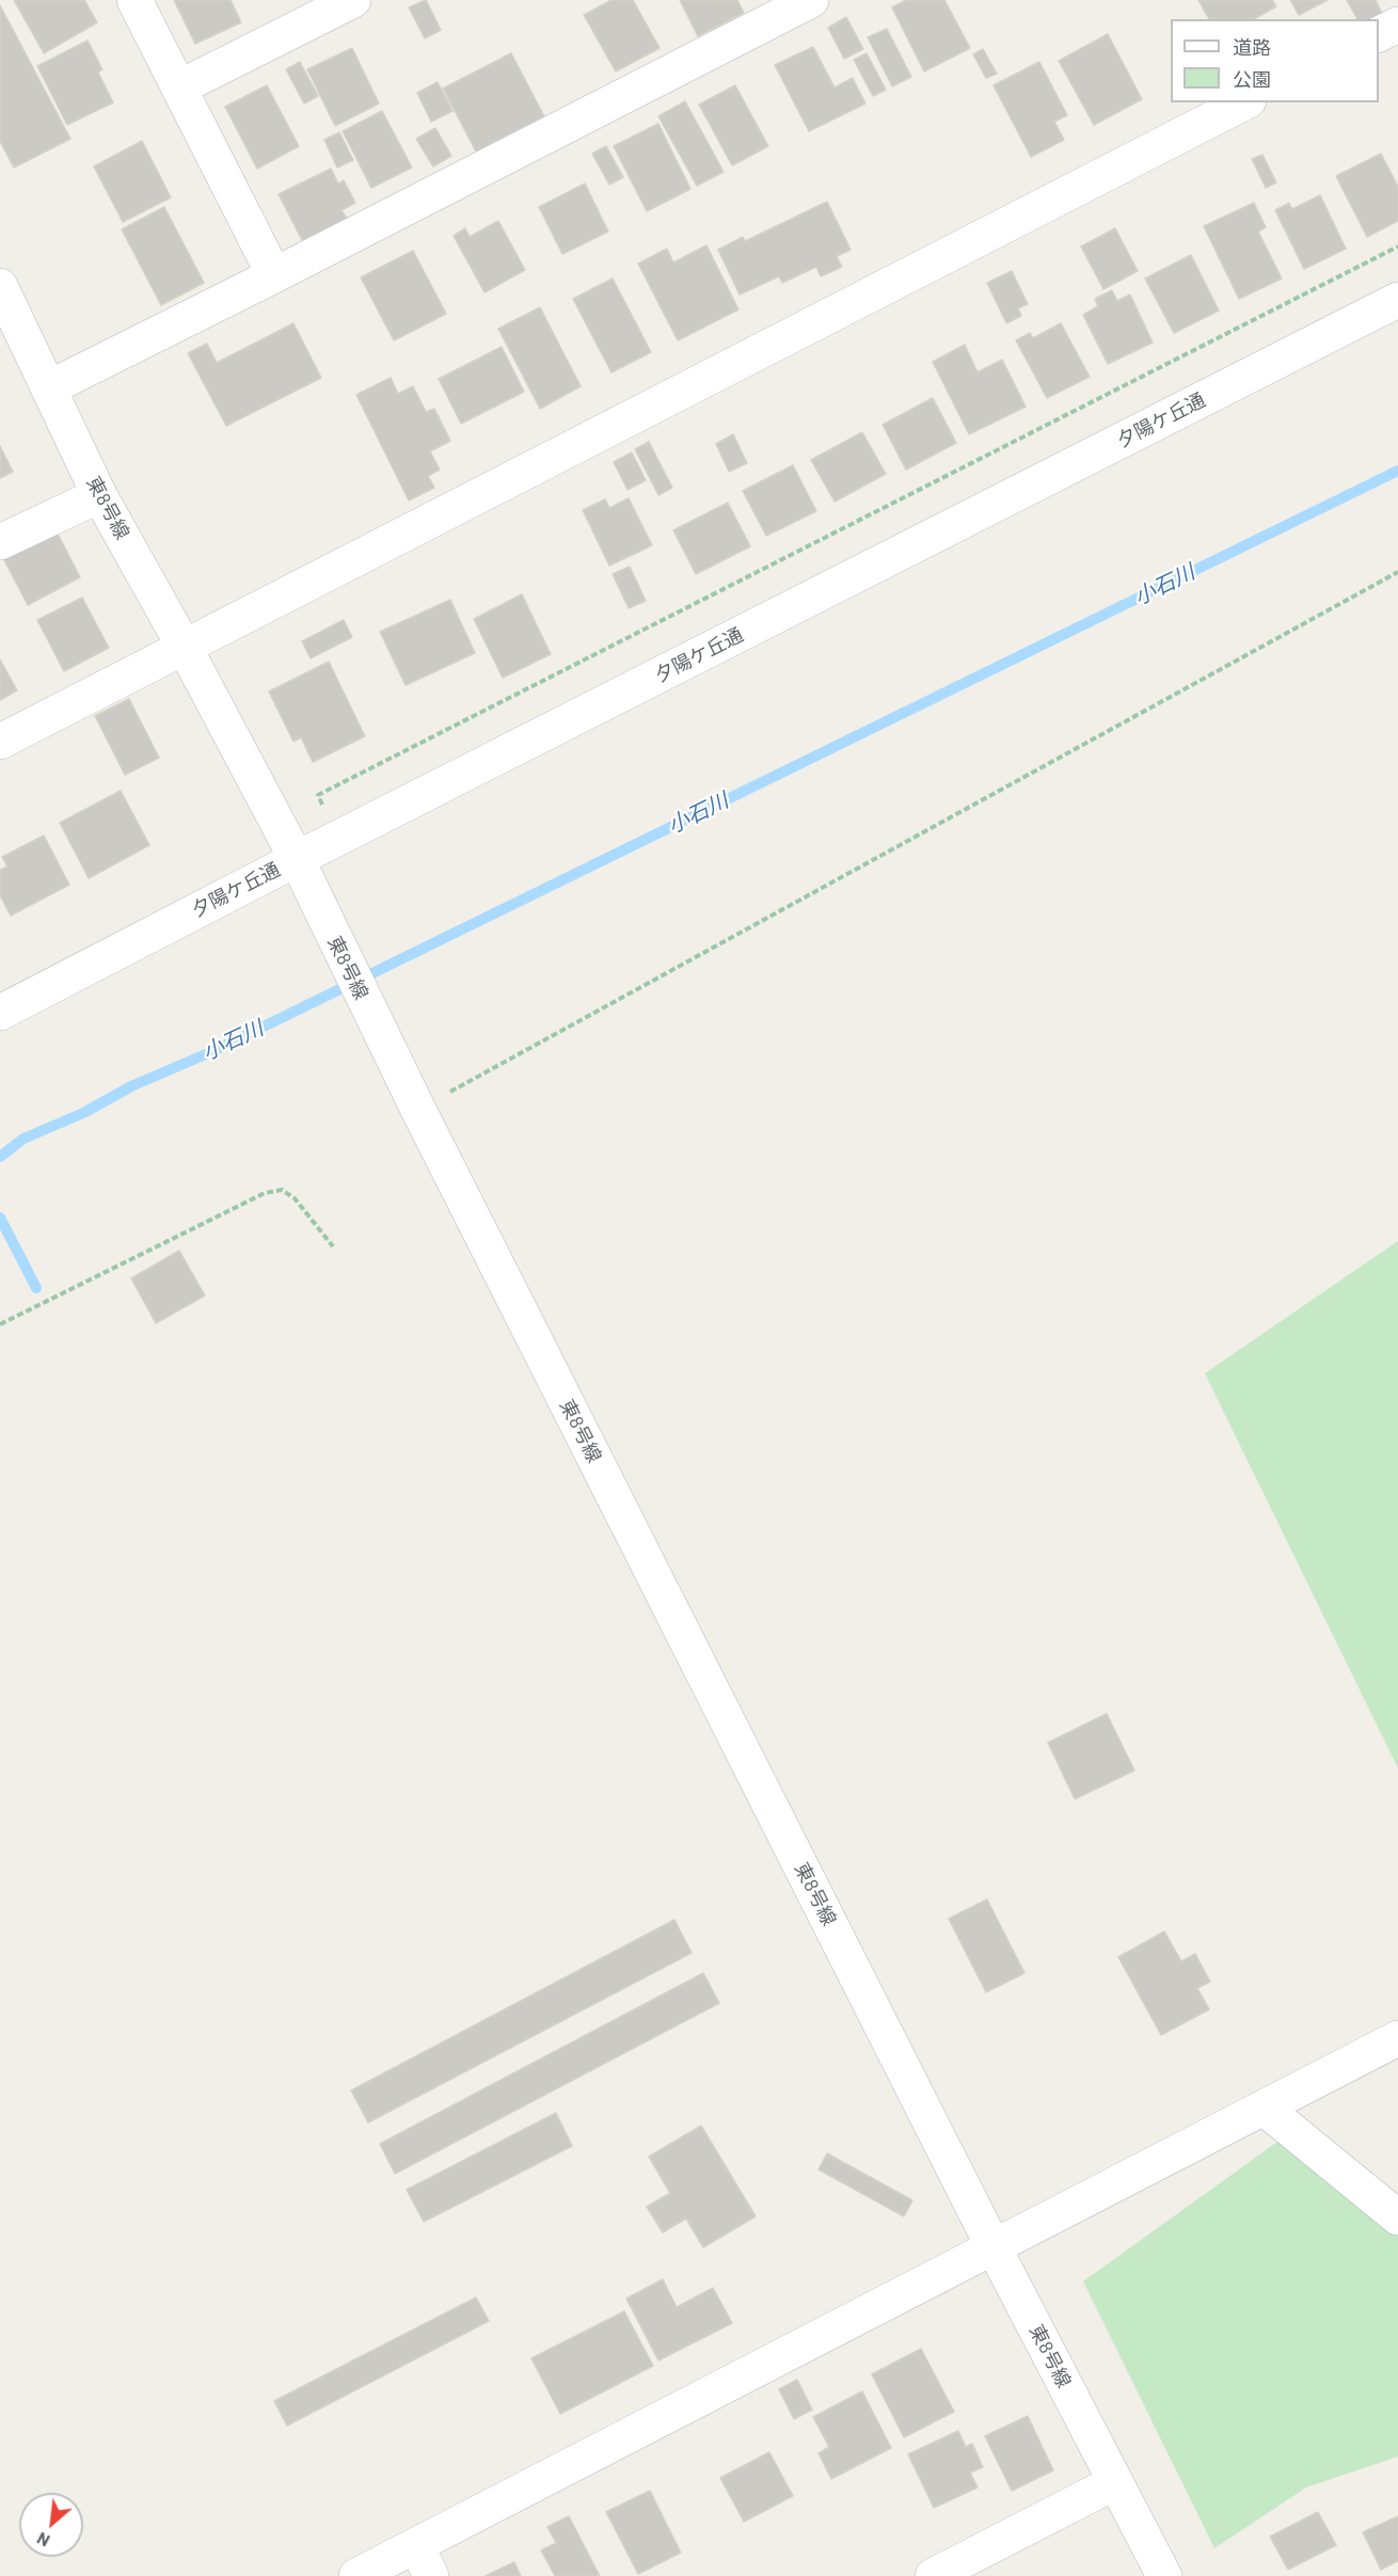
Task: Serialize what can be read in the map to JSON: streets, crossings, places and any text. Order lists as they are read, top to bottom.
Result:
{
  "streets": {
    "street": ["夕陽ケ丘通", "東8号線"]
  },
  "crossings": [
    ["夕陽ケ丘通", "東8号線"]
  ],
  "water": ["小石川"],
  "legend": ["道路", "公園"],
  "north": "bottom left"
}
